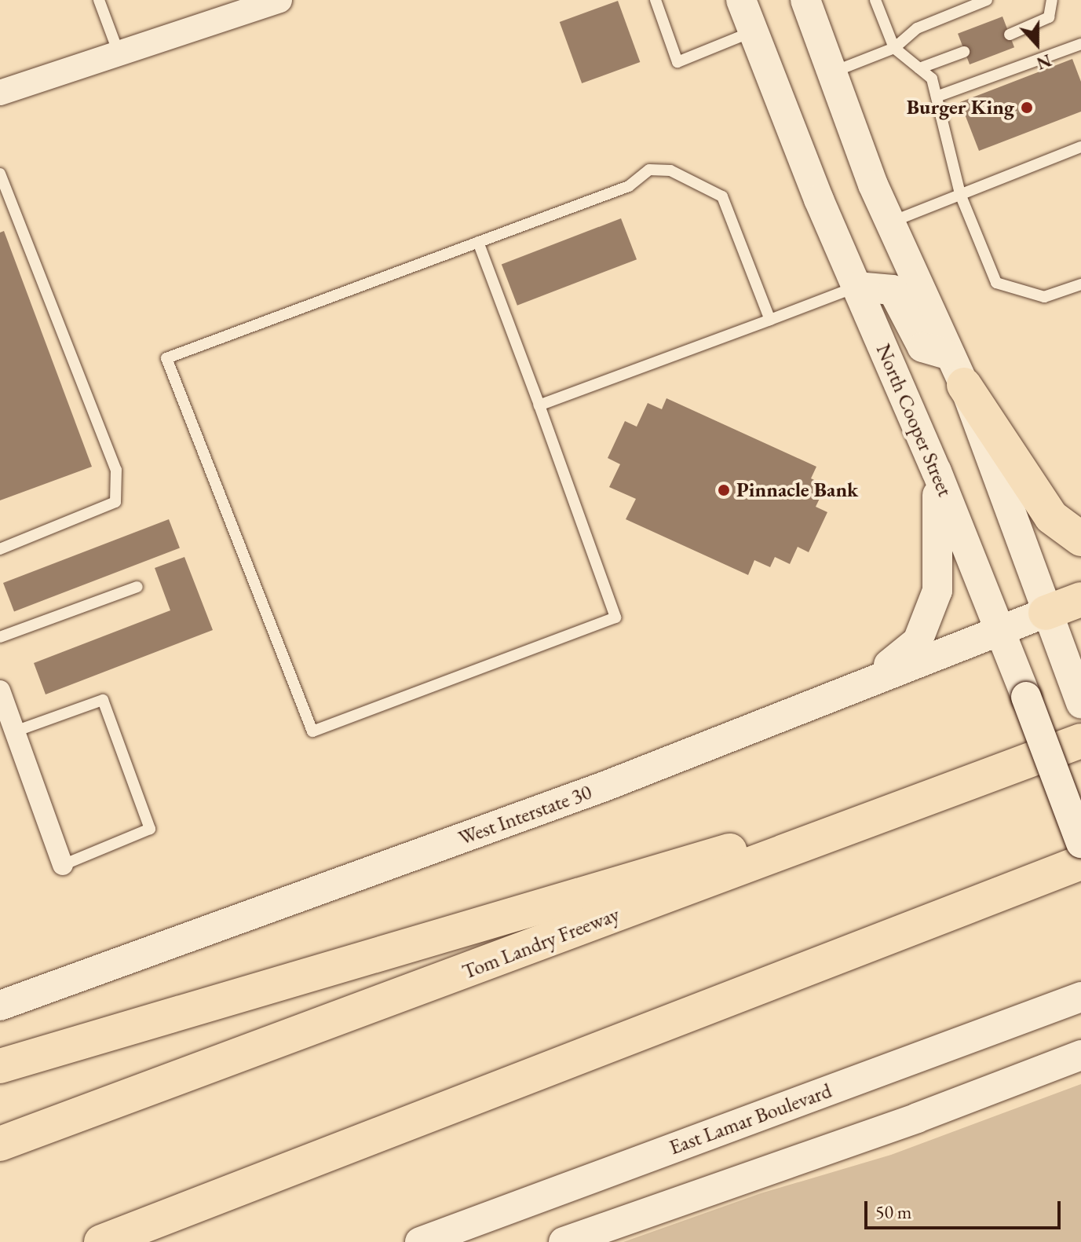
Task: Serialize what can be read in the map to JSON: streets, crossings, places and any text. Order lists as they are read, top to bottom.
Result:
{
  "streets": {
    "highway": ["Tom Landry Freeway"],
    "main road": ["North Cooper Street", "West Interstate 30", "East Lamar Boulevard"]
  },
  "crossings": [
    ["North Cooper Street", "West Interstate 30"]
  ],
  "places": ["Burger King", "Pinnacle Bank"],
  "scale_bar": "50 m",
  "north": "bottom"
}
